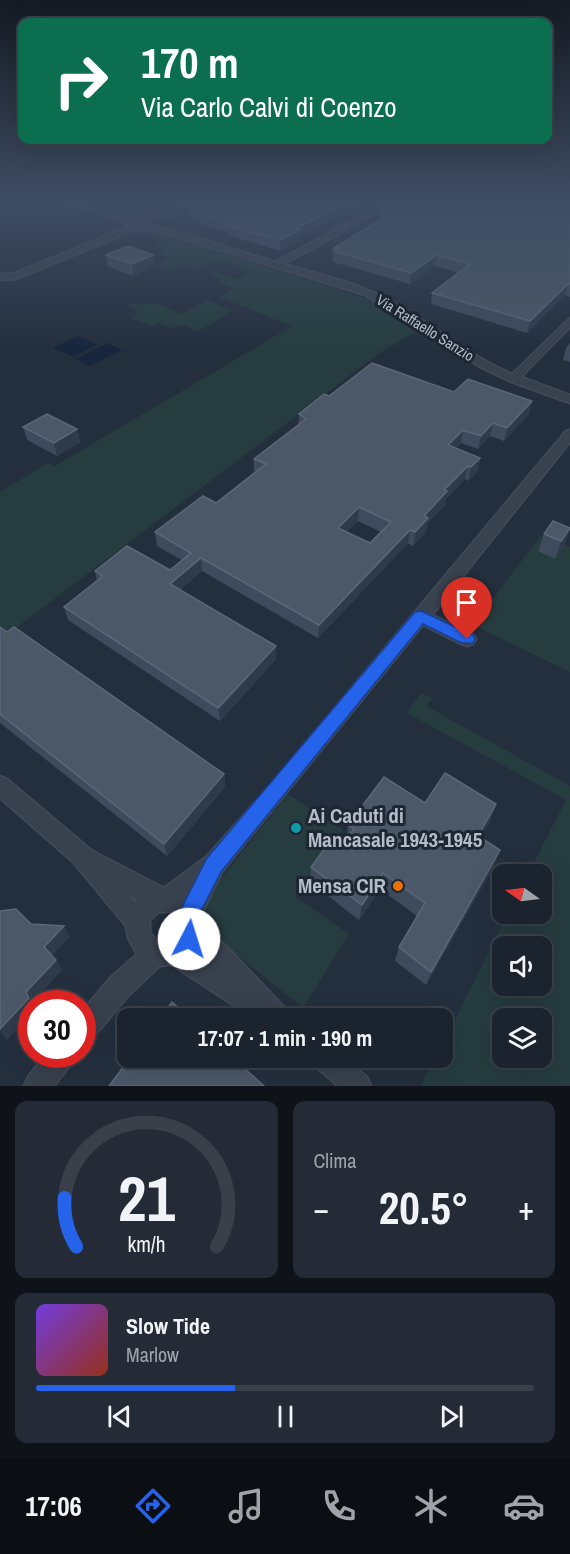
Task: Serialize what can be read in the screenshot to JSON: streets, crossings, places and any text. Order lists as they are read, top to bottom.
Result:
{
  "streets": {
    "street": ["Via Raffaello Sanzio"]
  },
  "places": ["Ai Caduti di Mancasale 1943-1945", "Mensa CIR"],
  "north": "left",
  "page": {
    "turn": ["170 m", "Via Carlo Calvi di Coenzo"],
    "limit": "30",
    "trip": "17:07 · 1 min · 190 m",
    "tile": "Clima",
    "heat": ["−", "20.5°", "+"],
    "song": ["Slow Tide", "Marlow"],
    "tabs": "17:06",
    "gauge": ["21", "km/h"]
  }
}
